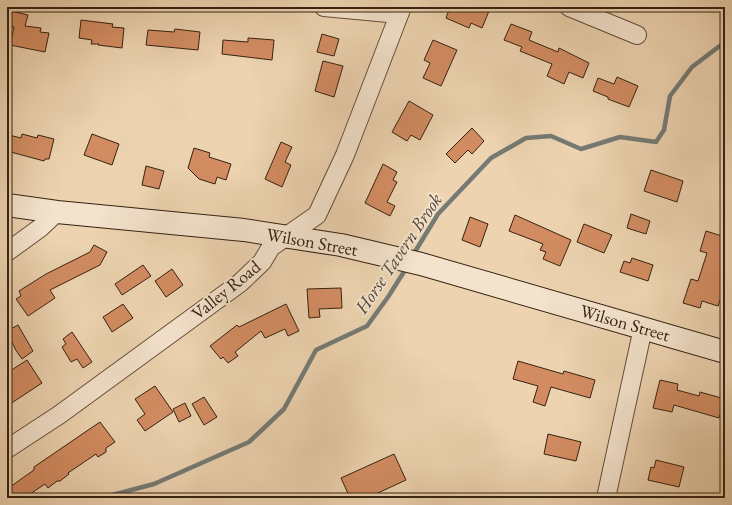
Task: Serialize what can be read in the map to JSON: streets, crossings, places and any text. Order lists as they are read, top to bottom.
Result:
{
  "streets": {
    "main road": ["Wilson Street"],
    "street": ["Valley Road"]
  },
  "crossings": [
    ["Wilson Street", "Valley Road"]
  ],
  "water": ["Horse Tavern Brook"]
}
